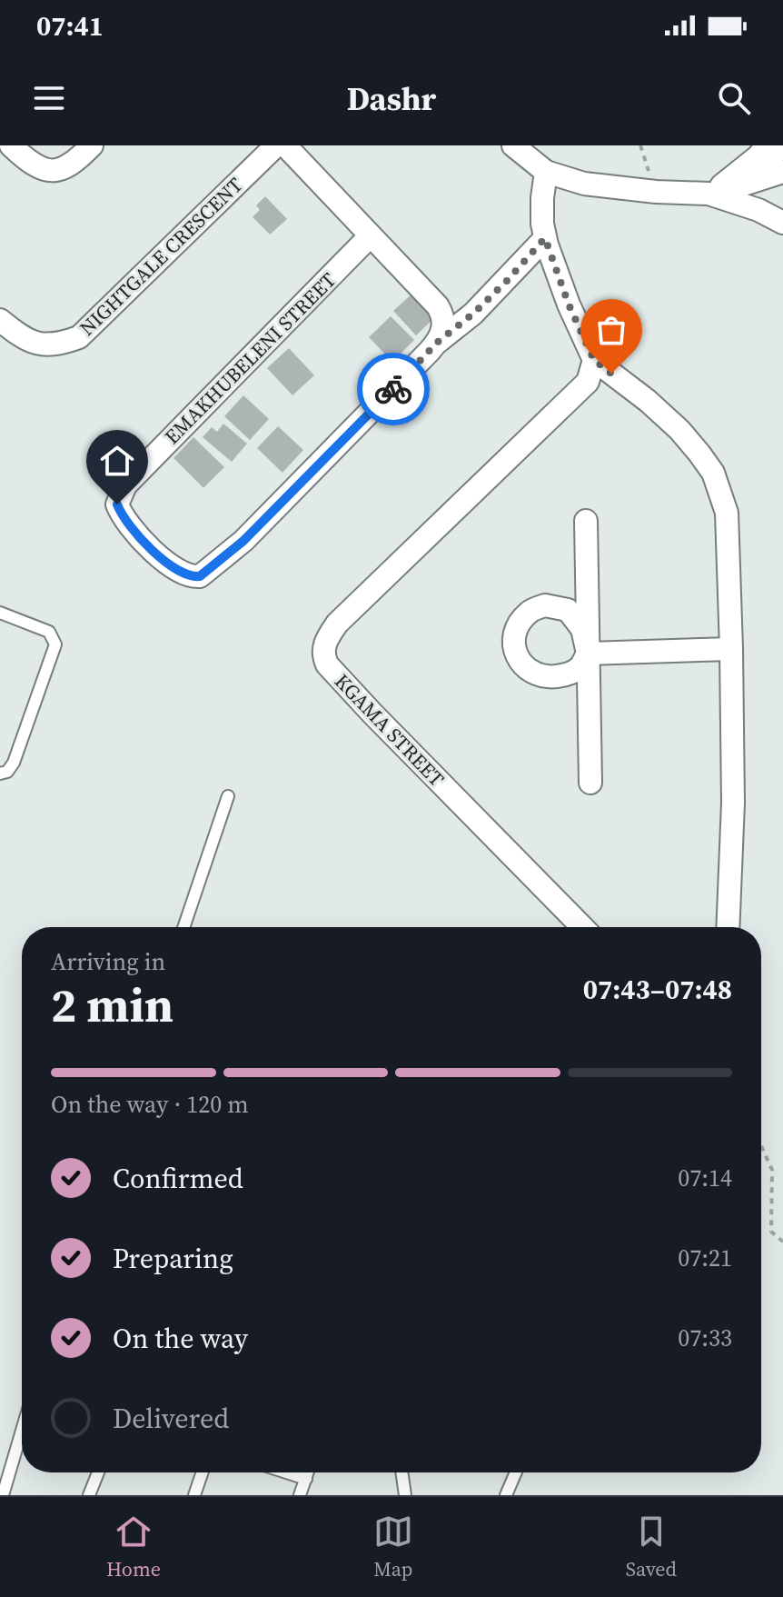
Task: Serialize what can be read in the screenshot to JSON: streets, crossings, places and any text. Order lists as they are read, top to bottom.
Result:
{
  "streets": {
    "street": ["NIGHTGALE CRESCENT", "EMAKHUBELENI STREET", "KGAMA STREET"]
  },
  "page": {
    "status": "07:41",
    "header": "Dashr",
    "heading": ["2 min", "Arriving in", "07:43–07:48"],
    "bar": "On the way · 120 m",
    "list": [
      ["Confirmed", "07:14"],
      ["Preparing", "07:21"],
      ["On the way", "07:33"],
      "Delivered"
    ],
    "tabs": ["Home", "Map", "Saved"]
  }
}
